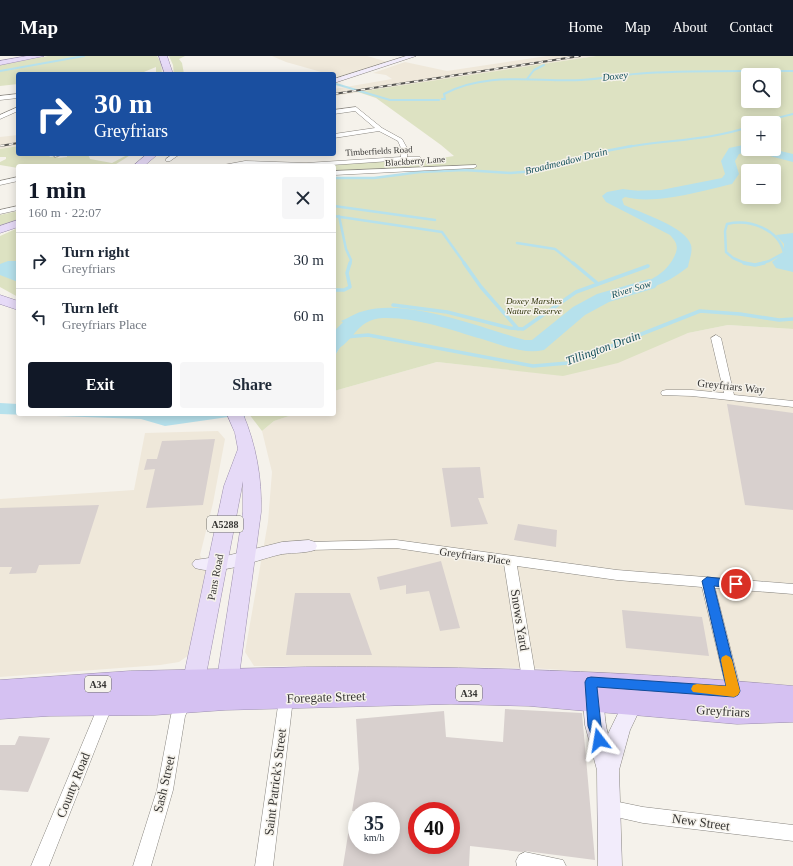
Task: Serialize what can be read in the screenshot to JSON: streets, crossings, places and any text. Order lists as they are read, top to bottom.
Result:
{
  "streets": {
    "highway": ["A34", "Foregate Street", "Greyfriars"],
    "main road": ["A5288", "Pans Road"],
    "street": [
      "Timberfields Road",
      "Blackberry Lane",
      "Greyfriars Way",
      "Greyfriars Place",
      "Snows Yard",
      "Saint Patrick's Street",
      "Sash Street",
      "County Road",
      "New Street"
    ]
  },
  "crossings": [
    ["Greyfriars Place", "Pans Road"],
    ["Greyfriars Place", "Snows Yard"],
    ["Pans Road", "Foregate Street"],
    ["Pans Road", "Sash Street"],
    ["Snows Yard", "Foregate Street"],
    ["Foregate Street", "Greyfriars"],
    ["Foregate Street", "Saint Patrick's Street"],
    ["Foregate Street", "Sash Street"],
    ["Foregate Street", "County Road"]
  ],
  "water": [
    "Doxey",
    "Broadmeadow Drain",
    "River Sow",
    "Tillington Drain"
  ],
  "parks": ["Doxey Marshes Nature Reserve"],
  "page": {
    "header": "Map",
    "nav": [
      "Home",
      "Map",
      "About",
      "Contact"
    ],
    "map_buttons": ["+", "−"],
    "turn": ["30 m", "Greyfriars"],
    "heading": ["1 min", "160 m · 22:07"],
    "list": [
      {
        "name": "Turn right",
        "note": "Greyfriars",
        "value": "30 m"
      },
      {
        "name": "Turn left",
        "note": "Greyfriars Place",
        "value": "60 m"
      }
    ],
    "buttons": ["Exit", "Share"],
    "speed": "35 km/h",
    "limit": "40"
  }
}
